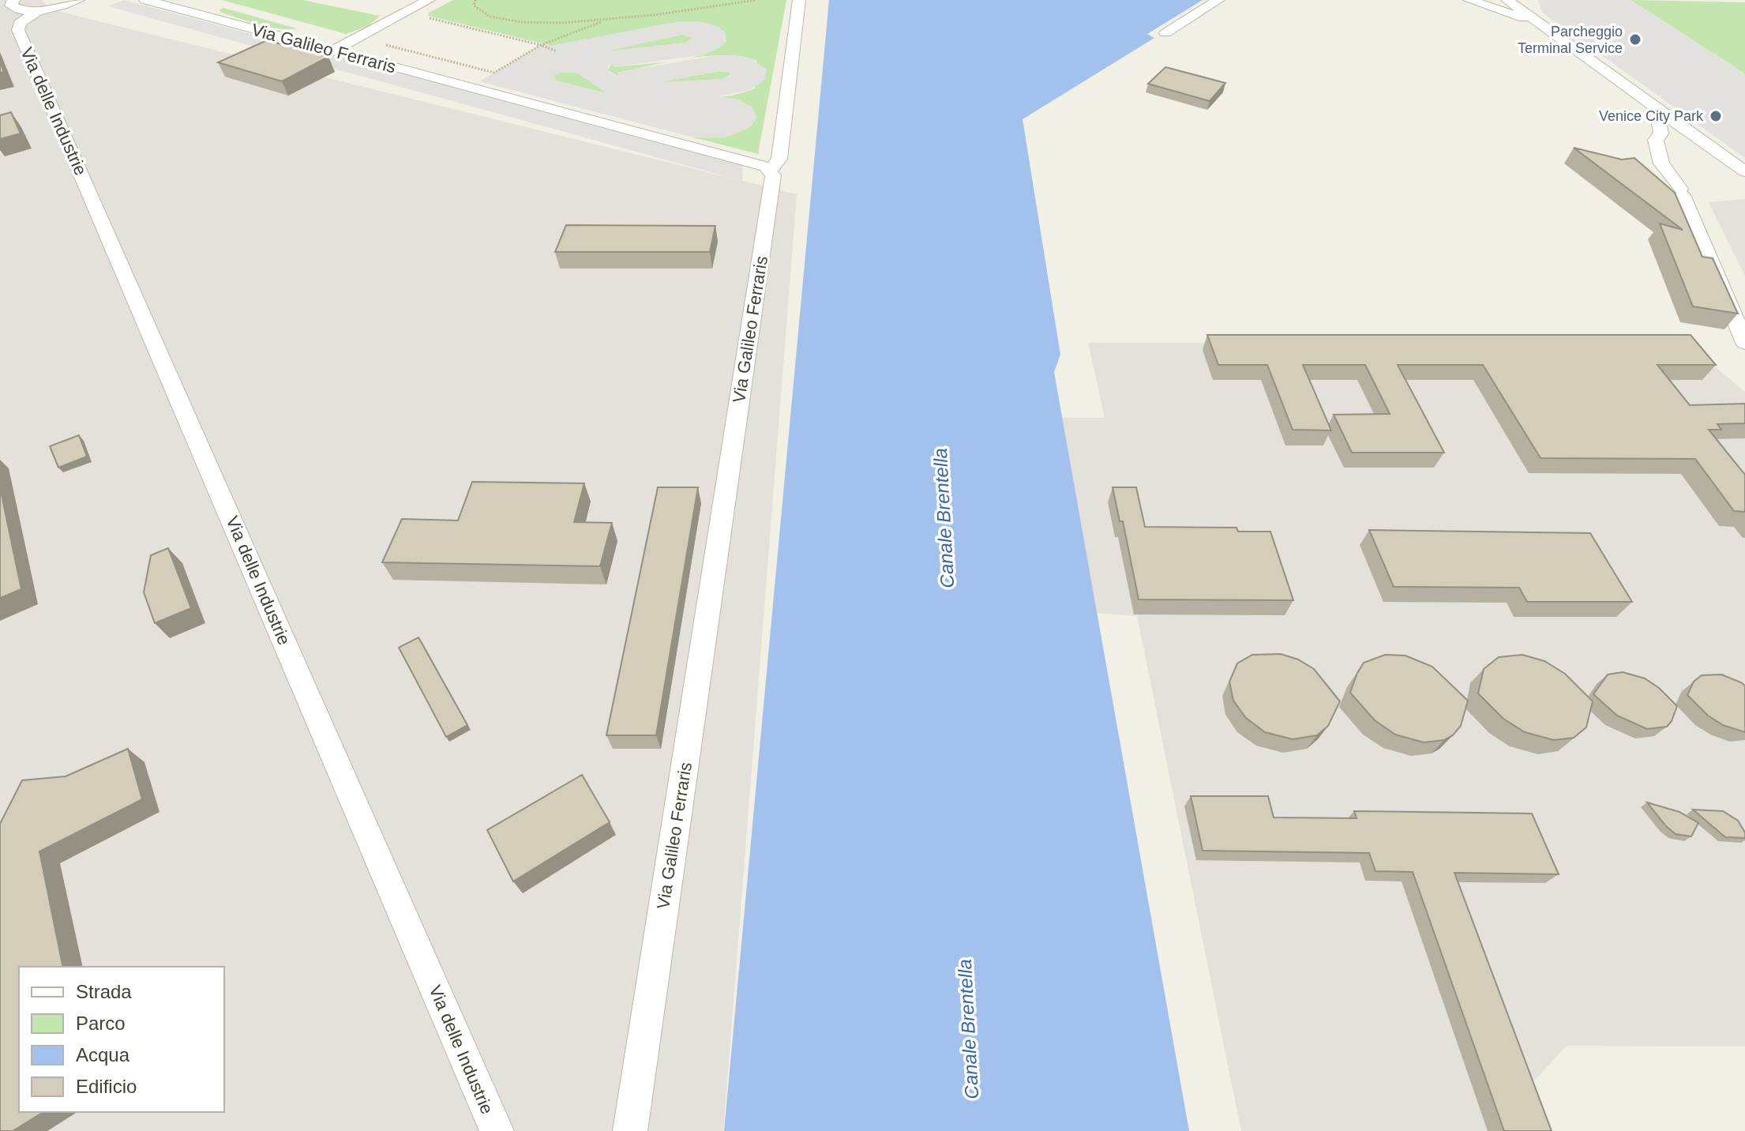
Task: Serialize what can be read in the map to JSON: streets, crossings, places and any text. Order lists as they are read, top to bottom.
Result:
{
  "streets": {
    "street": ["Via Galileo Ferraris", "Via delle Industrie"]
  },
  "water": ["Canale Brentella"],
  "places": ["Parcheggio Terminal Service", "Venice City Park"],
  "legend": [
    "Strada",
    "Parco",
    "Acqua",
    "Edificio"
  ]
}
